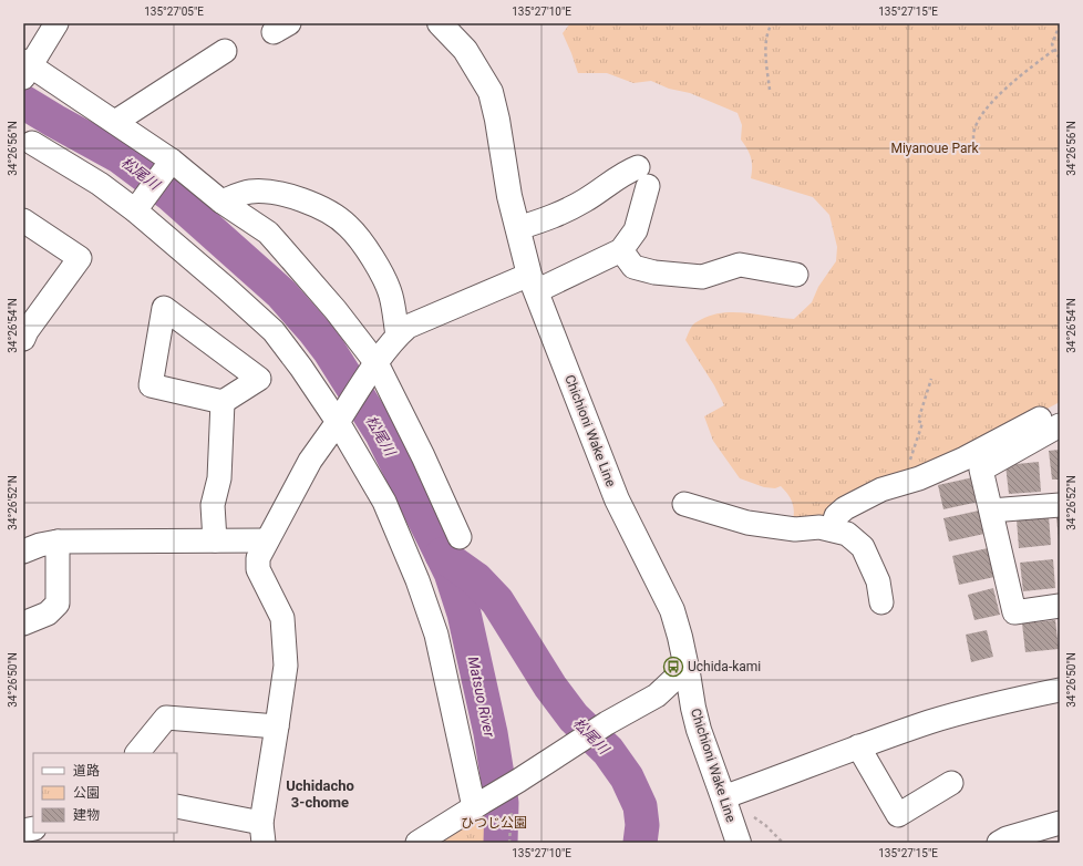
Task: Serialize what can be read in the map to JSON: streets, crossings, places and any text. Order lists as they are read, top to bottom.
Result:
{
  "streets": {
    "main road": ["Chichioni Wake Line"]
  },
  "districts": ["Uchidacho 3-chome"],
  "water": ["松尾川", "Matsuo River"],
  "parks": ["Miyanoue Park", "ひつじ公園"],
  "places": {
    "bus stop": ["Uchida-kami"]
  },
  "legend": ["道路", "公園", "建物"],
  "coordinates": [
    "135°27'05\"E",
    "135°27'10\"E",
    "135°27'15\"E",
    "34°26'56\"N",
    "34°26'54\"N",
    "34°26'52\"N",
    "34°26'50\"N"
  ]
}
